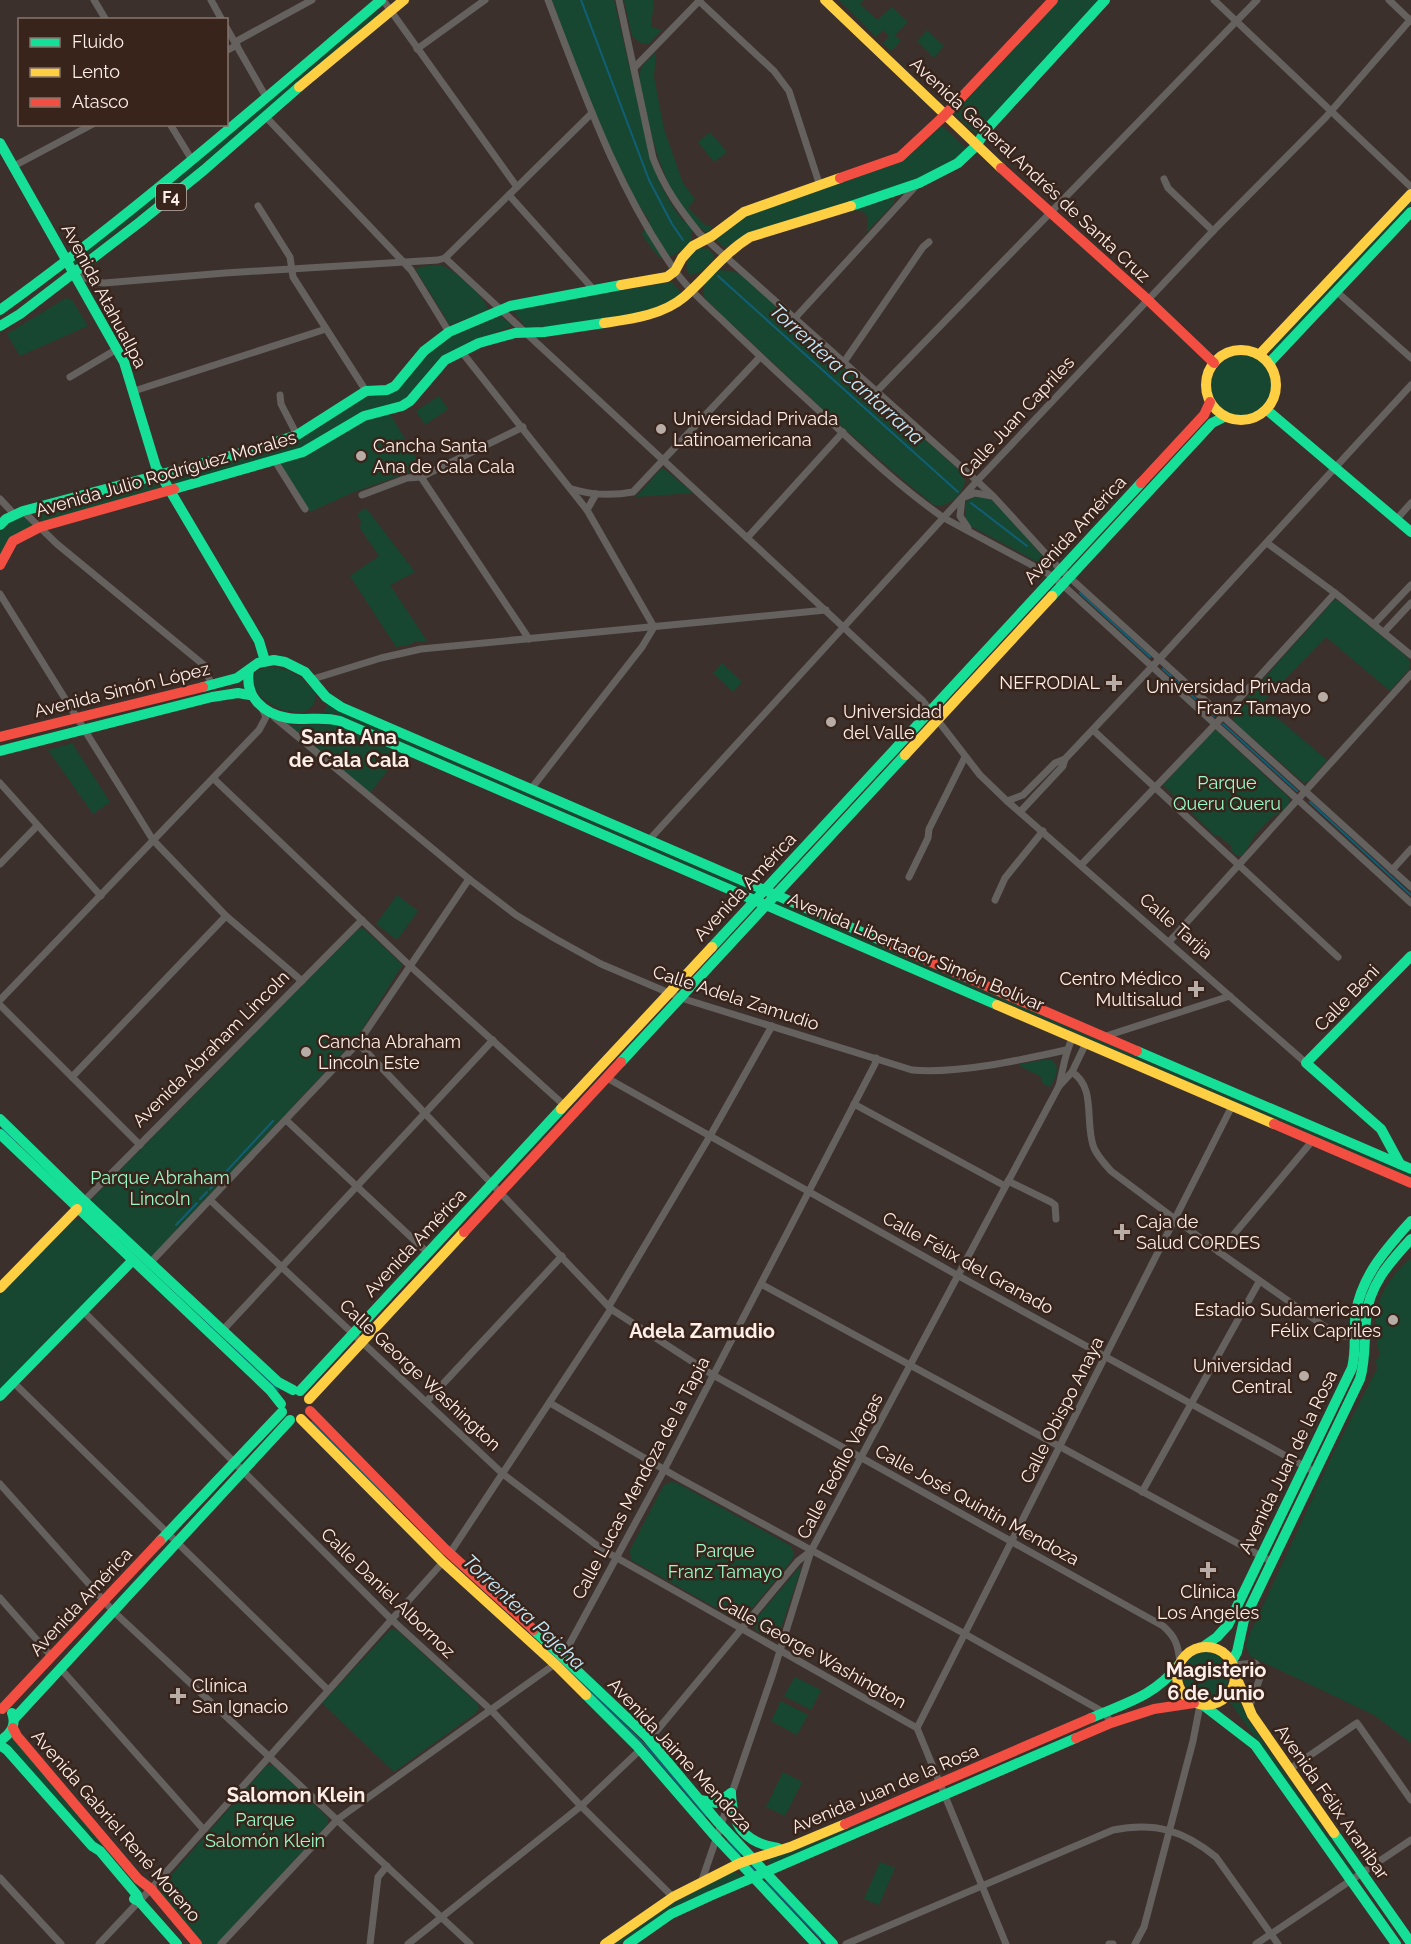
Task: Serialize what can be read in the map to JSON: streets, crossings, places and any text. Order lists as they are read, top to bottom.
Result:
{
  "streets": {
    "main road": [
      "Avenida General Andrés de Santa Cruz",
      "F4",
      "Avenida Atahuallpa",
      "Avenida Julio Rodríguez Morales",
      "Avenida América",
      "Avenida Simón López",
      "Calle Tarija",
      "Avenida Libertador Simón Bolívar",
      "Calle Beni",
      "Avenida Abraham Lincoln",
      "Avenida Juan de la Rosa",
      "Avenida Jaime Mendoza",
      "Avenida Félix Aranibar",
      "Avenida Gabriel René Moreno"
    ],
    "street": [
      "Calle Juan Capriles",
      "Calle Adela Zamudio",
      "Calle Félix del Granado",
      "Calle George Washington",
      "Calle Obispo Anaya",
      "Calle Teófilo Vargas",
      "Calle Lucas Mendoza de la Tapia",
      "Calle José Quintín Mendoza",
      "Calle Daniel Albornoz"
    ]
  },
  "crossings": [
    ["Avenida General Andrés de Santa Cruz", "Calle Juan Capriles"],
    ["Avenida General Andrés de Santa Cruz", "Avenida Julio Rodríguez Morales"],
    ["Avenida General Andrés de Santa Cruz", "Avenida América"],
    ["F4", "Avenida Atahuallpa"],
    ["Avenida Atahuallpa", "Avenida Julio Rodríguez Morales"],
    ["Avenida Atahuallpa", "Avenida Simón López"],
    ["Avenida Atahuallpa", "Avenida Libertador Simón Bolívar"],
    ["Avenida Atahuallpa", "Calle Adela Zamudio"],
    ["Calle Juan Capriles", "Calle Tarija"],
    ["Calle Juan Capriles", "Avenida Libertador Simón Bolívar"],
    ["Avenida Julio Rodríguez Morales", "Calle Tarija"],
    ["Avenida América", "Calle Tarija"],
    ["Avenida América", "Avenida Libertador Simón Bolívar"],
    ["Avenida América", "Calle Adela Zamudio"],
    ["Avenida América", "Calle Félix del Granado"],
    ["Avenida América", "Calle George Washington"],
    ["Avenida América", "Calle José Quintín Mendoza"],
    ["Avenida América", "Calle Daniel Albornoz"],
    ["Avenida América", "Avenida Jaime Mendoza"],
    ["Avenida América", "Avenida Gabriel René Moreno"],
    ["Avenida Simón López", "Avenida Libertador Simón Bolívar"],
    ["Avenida Simón López", "Calle Adela Zamudio"],
    ["Calle Tarija", "Avenida Libertador Simón Bolívar"],
    ["Calle Tarija", "Calle Beni"],
    ["Avenida Libertador Simón Bolívar", "Calle Adela Zamudio"],
    ["Avenida Libertador Simón Bolívar", "Calle Obispo Anaya"],
    ["Avenida Libertador Simón Bolívar", "Calle Teófilo Vargas"],
    ["Calle Adela Zamudio", "Calle Teófilo Vargas"],
    ["Calle Adela Zamudio", "Calle Lucas Mendoza de la Tapia"],
    ["Calle Félix del Granado", "Calle Obispo Anaya"],
    ["Calle Félix del Granado", "Avenida Juan de la Rosa"],
    ["Calle Félix del Granado", "Calle Teófilo Vargas"],
    ["Calle Félix del Granado", "Calle Lucas Mendoza de la Tapia"],
    ["Calle George Washington", "Calle Obispo Anaya"],
    ["Calle George Washington", "Avenida Juan de la Rosa"],
    ["Calle George Washington", "Calle Teófilo Vargas"],
    ["Calle George Washington", "Calle Lucas Mendoza de la Tapia"],
    ["Calle Obispo Anaya", "Calle José Quintín Mendoza"],
    ["Avenida Juan de la Rosa", "Calle Teófilo Vargas"],
    ["Avenida Juan de la Rosa", "Calle José Quintín Mendoza"],
    ["Avenida Juan de la Rosa", "Calle Daniel Albornoz"],
    ["Avenida Juan de la Rosa", "Avenida Jaime Mendoza"],
    ["Avenida Juan de la Rosa", "Avenida Félix Aranibar"],
    ["Calle Teófilo Vargas", "Calle José Quintín Mendoza"],
    ["Calle Teófilo Vargas", "Avenida Jaime Mendoza"],
    ["Calle Lucas Mendoza de la Tapia", "Calle José Quintín Mendoza"],
    ["Calle Lucas Mendoza de la Tapia", "Calle Daniel Albornoz"],
    ["Calle Lucas Mendoza de la Tapia", "Avenida Jaime Mendoza"],
    ["Calle José Quintín Mendoza", "Avenida Félix Aranibar"]
  ],
  "districts": [
    "Santa Ana de Cala Cala",
    "Adela Zamudio",
    "Magisterio 6 de Junio",
    "Salomon Klein"
  ],
  "water": ["Torrentera Cantarrana", "Torrentera Pajcha"],
  "parks": [
    "Parque Queru Queru",
    "Parque Abraham Lincoln",
    "Parque Franz Tamayo",
    "Parque Salomón Klein"
  ],
  "places": {
    "other": [
      "Universidad Privada Latinoamericana",
      "Cancha Santa Ana de Cala Cala",
      "Universidad Privada Franz Tamayo",
      "Universidad del Valle",
      "Cancha Abraham Lincoln Este",
      "Estadio Sudamericano Félix Capriles",
      "Universidad Central"
    ],
    "health": [
      "NEFRODIAL",
      "Centro Médico Multisalud",
      "Caja de Salud CORDES",
      "Clínica Los Angeles",
      "Clínica San Ignacio"
    ]
  },
  "legend": ["Fluido", "Lento", "Atasco"]
}
